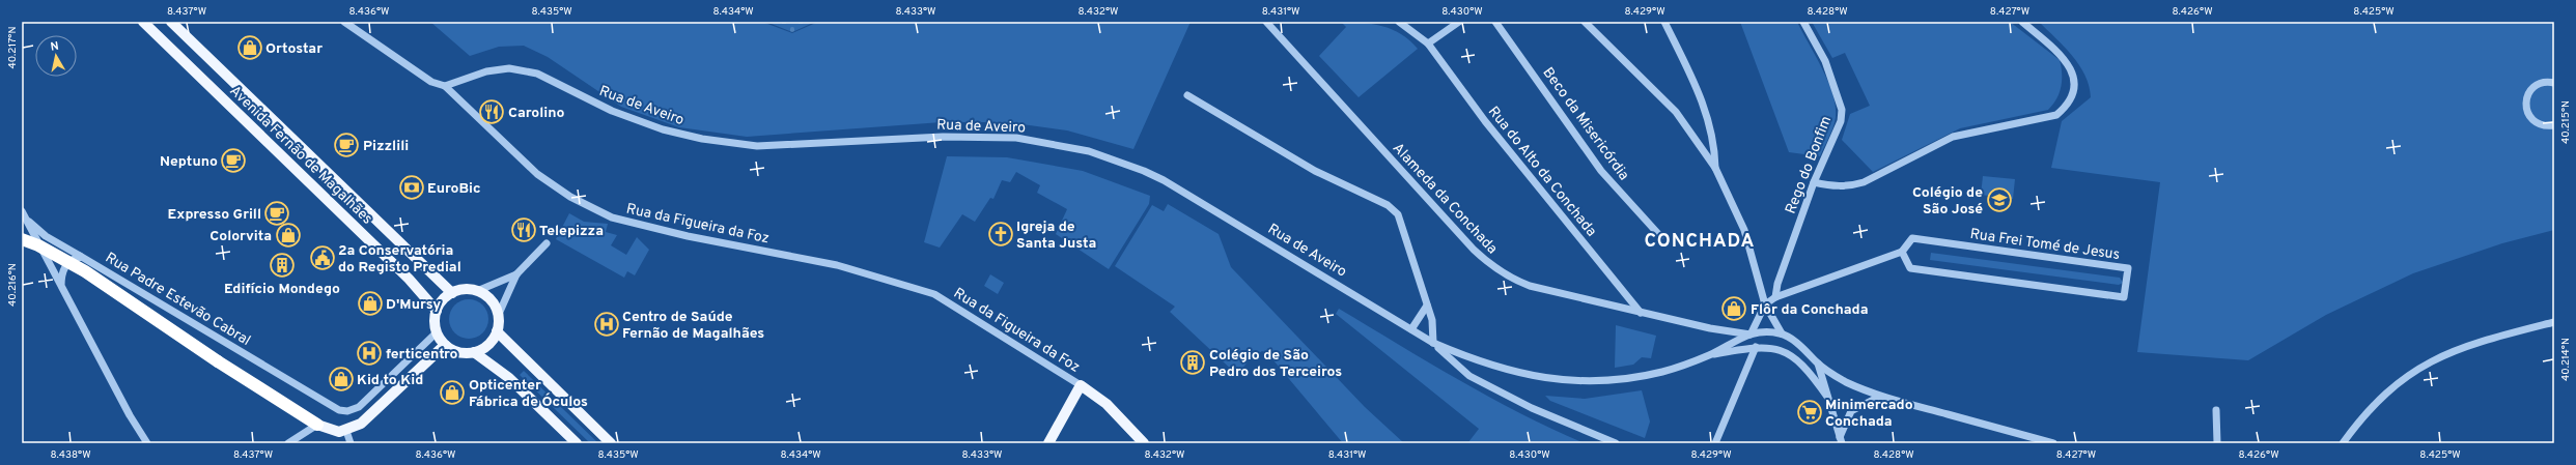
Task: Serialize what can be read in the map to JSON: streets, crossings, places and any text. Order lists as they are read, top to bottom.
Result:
{
  "streets": {
    "main road": ["Avenida Fernão de Magalhães"],
    "street": [
      "Rua de Aveiro",
      "Beco da Misericórdia",
      "Rego do Bonfim",
      "Rua do Alto da Conchada",
      "Alameda da Conchada",
      "Rua da Figueira da Foz",
      "Rua Frei Tomé de Jesus",
      "Rua Padre Estevão Cabral"
    ]
  },
  "crossings": [
    ["Rua de Aveiro", "Alameda da Conchada"],
    ["Rua de Aveiro", "Rua da Figueira da Foz"],
    ["Avenida Fernão de Magalhães", "Rua Padre Estevão Cabral"],
    ["Rego do Bonfim", "Rua Frei Tomé de Jesus"],
    ["Rua do Alto da Conchada", "Alameda da Conchada"]
  ],
  "districts": ["CONCHADA"],
  "places": {
    "shop": [
      "Ortostar",
      "Colorvita",
      "D'Mursy",
      "Flôr da Conchada",
      "Kid to Kid",
      "Opticenter Fábrica de Óculos"
    ],
    "restaurant": ["Carolino", "Telepizza"],
    "cafe": ["Pizzlili", "Neptuno", "Expresso Grill"],
    "bank": ["EuroBic"],
    "school or university": ["Colégio de São José"],
    "church": ["Igreja de Santa Justa"],
    "public building": ["2a Conservatória do Registo Predial"],
    "building": ["Edifício Mondego", "Colégio de São Pedro dos Terceiros"],
    "hospital": ["Centro de Saúde Fernão de Magalhães", "ferticentro"],
    "supermarket": ["Minimercado Conchada"]
  },
  "north": "top",
  "coordinates": [
    "8.437°W",
    "8.436°W",
    "8.435°W",
    "8.434°W",
    "8.433°W",
    "8.432°W",
    "8.431°W",
    "8.430°W",
    "8.429°W",
    "8.428°W",
    "8.427°W",
    "8.426°W",
    "8.425°W",
    "40.217°N",
    "40.215°N",
    "40.216°N",
    "40.214°N",
    "8.438°W"
  ]
}
